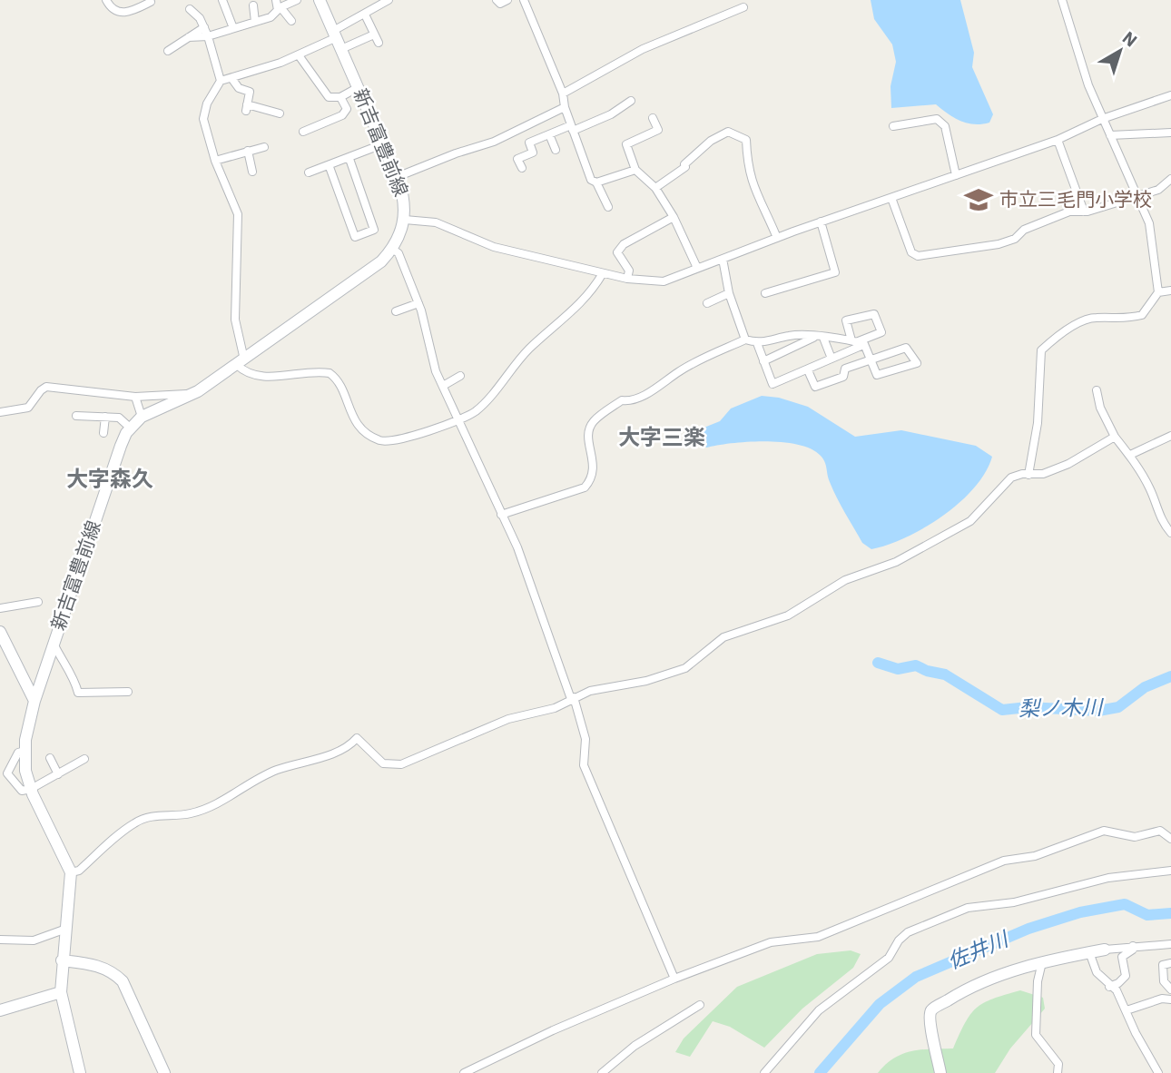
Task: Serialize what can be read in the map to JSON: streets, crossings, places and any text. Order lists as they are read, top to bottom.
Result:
{
  "streets": {
    "main road": ["新吉富豊前線"]
  },
  "districts": ["大字三楽", "大字森久"],
  "water": ["梨ノ木川", "佐井川"],
  "places": {
    "school or university": ["市立三毛門小学校"]
  },
  "north": "top right"
}
